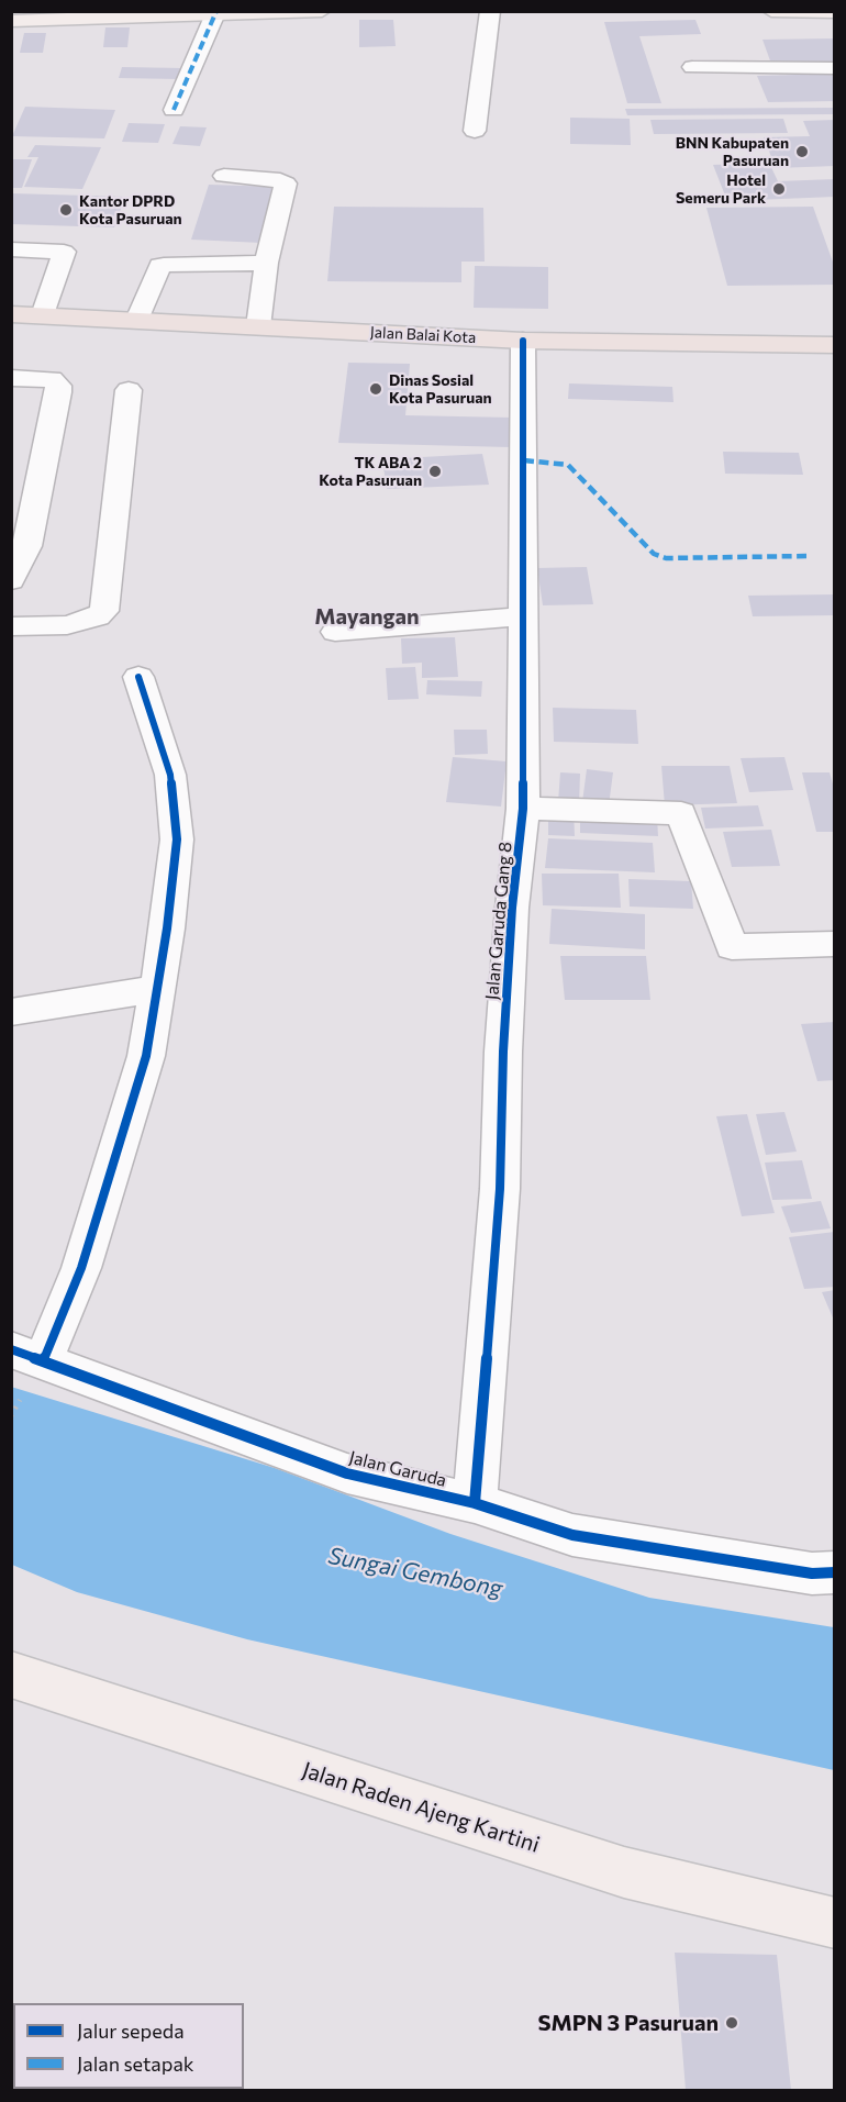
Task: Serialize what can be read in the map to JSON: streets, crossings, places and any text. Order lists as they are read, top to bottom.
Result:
{
  "streets": {
    "highway": ["Jalan Balai Kota"],
    "main road": ["Jalan Raden Ajeng Kartini"],
    "street": ["Jalan Garuda Gang 8", "Jalan Garuda"]
  },
  "crossings": [
    ["Jalan Balai Kota", "Jalan Garuda Gang 8"],
    ["Jalan Garuda Gang 8", "Jalan Garuda"]
  ],
  "districts": ["Mayangan"],
  "water": ["Sungai Gembong"],
  "places": [
    "BNN Kabupaten Pasuruan",
    "Hotel Semeru Park",
    "Kantor DPRD Kota Pasuruan",
    "Dinas Sosial Kota Pasuruan",
    "TK ABA 2 Kota Pasuruan",
    "SMPN 3 Pasuruan"
  ],
  "legend": ["Jalur sepeda", "Jalan setapak"]
}
